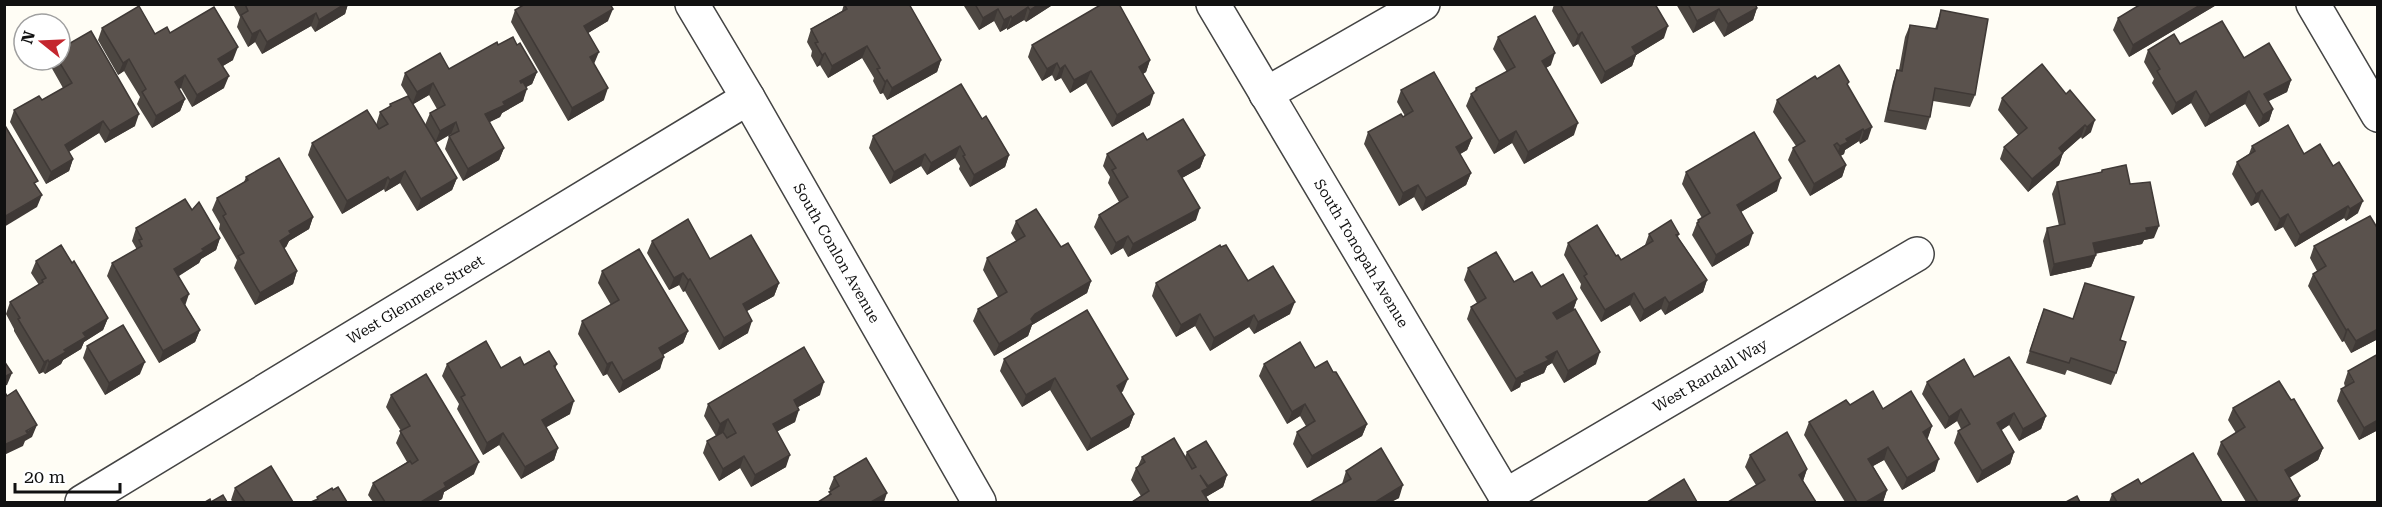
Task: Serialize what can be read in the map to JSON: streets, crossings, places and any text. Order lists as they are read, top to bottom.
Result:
{
  "streets": {
    "street": [
      "South Conlon Avenue",
      "South Tonopah Avenue",
      "West Glenmere Street",
      "West Randall Way"
    ]
  },
  "crossings": [
    ["South Conlon Avenue", "West Glenmere Street"],
    ["South Tonopah Avenue", "West Randall Way"]
  ],
  "scale_bar": "20 m",
  "north": "left"
}
